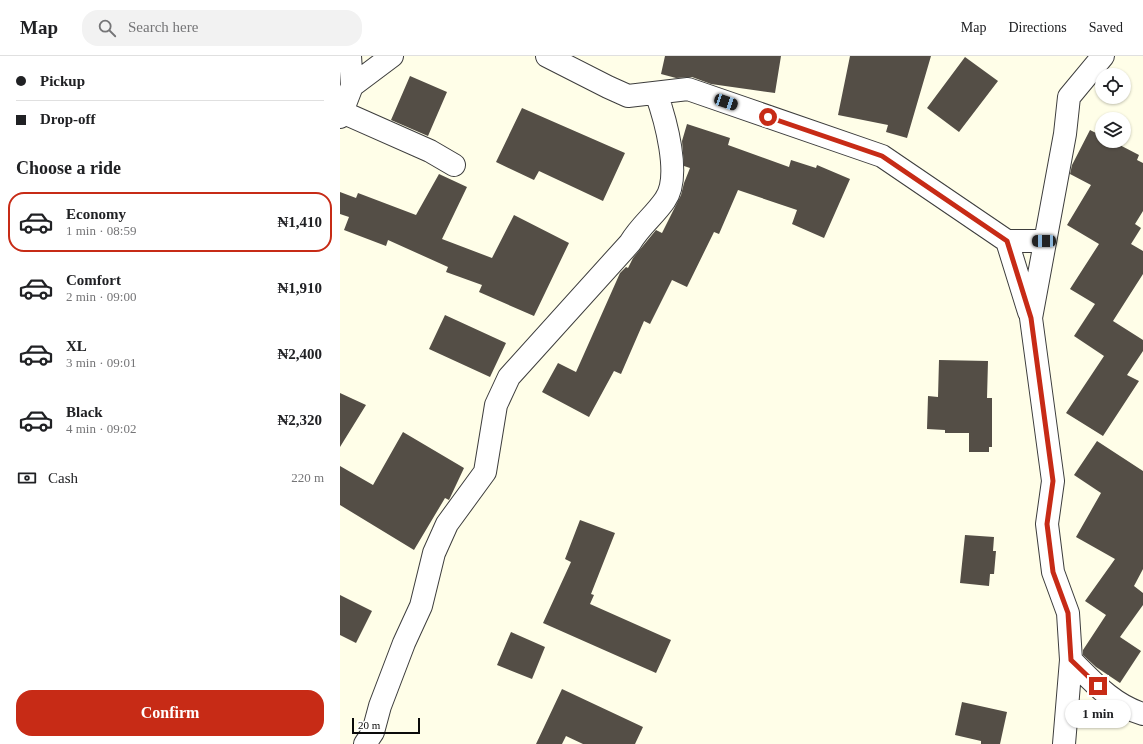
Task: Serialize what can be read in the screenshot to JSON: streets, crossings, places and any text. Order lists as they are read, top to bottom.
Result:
{
  "scale_bar": "20 m",
  "page": {
    "header": "Map",
    "search": "Search here",
    "nav": ["Map", "Directions", "Saved"],
    "banner": ["Pickup", "Drop-off"],
    "heading": "Choose a ride",
    "list": [
      {
        "name": "Economy",
        "note": "1 min · 08:59",
        "value": "₦1,410"
      },
      {
        "name": "Comfort",
        "note": "2 min · 09:00",
        "value": "₦1,910"
      },
      {
        "name": "XL",
        "note": "3 min · 09:01",
        "value": "₦2,400"
      },
      {
        "name": "Black",
        "note": "4 min · 09:02",
        "value": "₦2,320"
      }
    ],
    "pay": ["Cash", "220 m"],
    "buttons": "Confirm",
    "bubble": "1 min",
    "scale": "20 m"
  }
}
